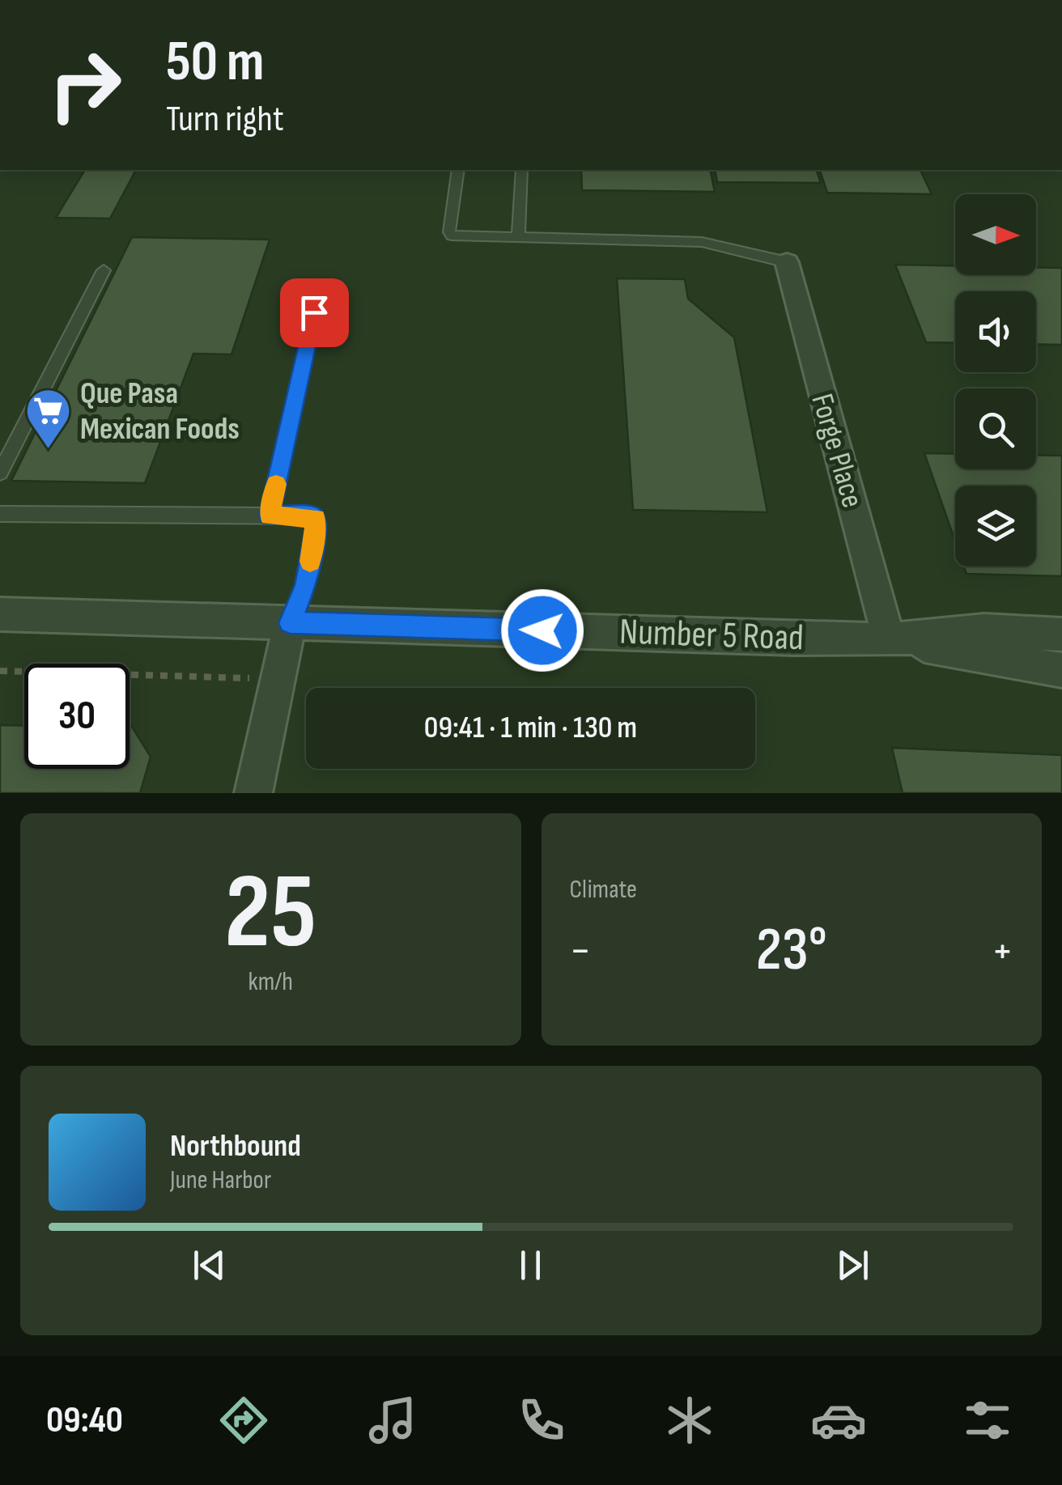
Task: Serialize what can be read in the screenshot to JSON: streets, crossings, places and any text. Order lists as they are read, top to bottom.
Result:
{
  "streets": {
    "street": ["Forge Place", "Number 5 Road"]
  },
  "crossings": [
    ["Forge Place", "Number 5 Road"]
  ],
  "places": {
    "supermarket": ["Que Pasa Mexican Foods"]
  },
  "north": "right",
  "page": {
    "turn": ["50 m", "Turn right"],
    "limit": "30",
    "trip": "09:41 · 1 min · 130 m",
    "tile": [
      ["25", "km/h"],
      "Climate"
    ],
    "heat": ["−", "23°", "+"],
    "song": ["Northbound", "June Harbor"],
    "tabs": "09:40"
  }
}
